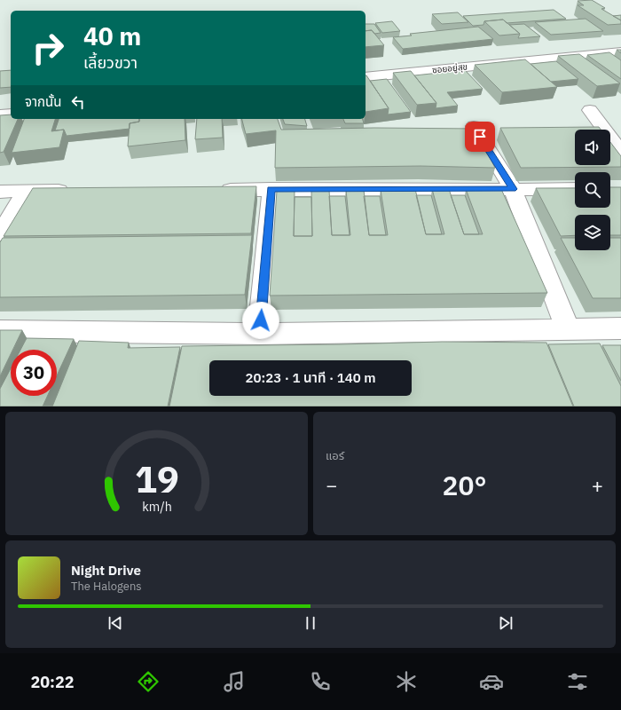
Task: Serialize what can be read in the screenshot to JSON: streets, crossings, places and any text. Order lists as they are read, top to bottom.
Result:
{
  "streets": {
    "street": ["ซอยอยู่สุข"]
  },
  "page": {
    "turn": ["40 m", "เลี้ยวขวา"],
    "then": "จากนั้น",
    "limit": "30",
    "trip": "20:23 · 1 นาที · 140 m",
    "tile": "แอร์",
    "heat": ["−", "20°", "+"],
    "song": ["Night Drive", "The Halogens"],
    "tabs": "20:22",
    "gauge": ["19", "km/h"]
  }
}
